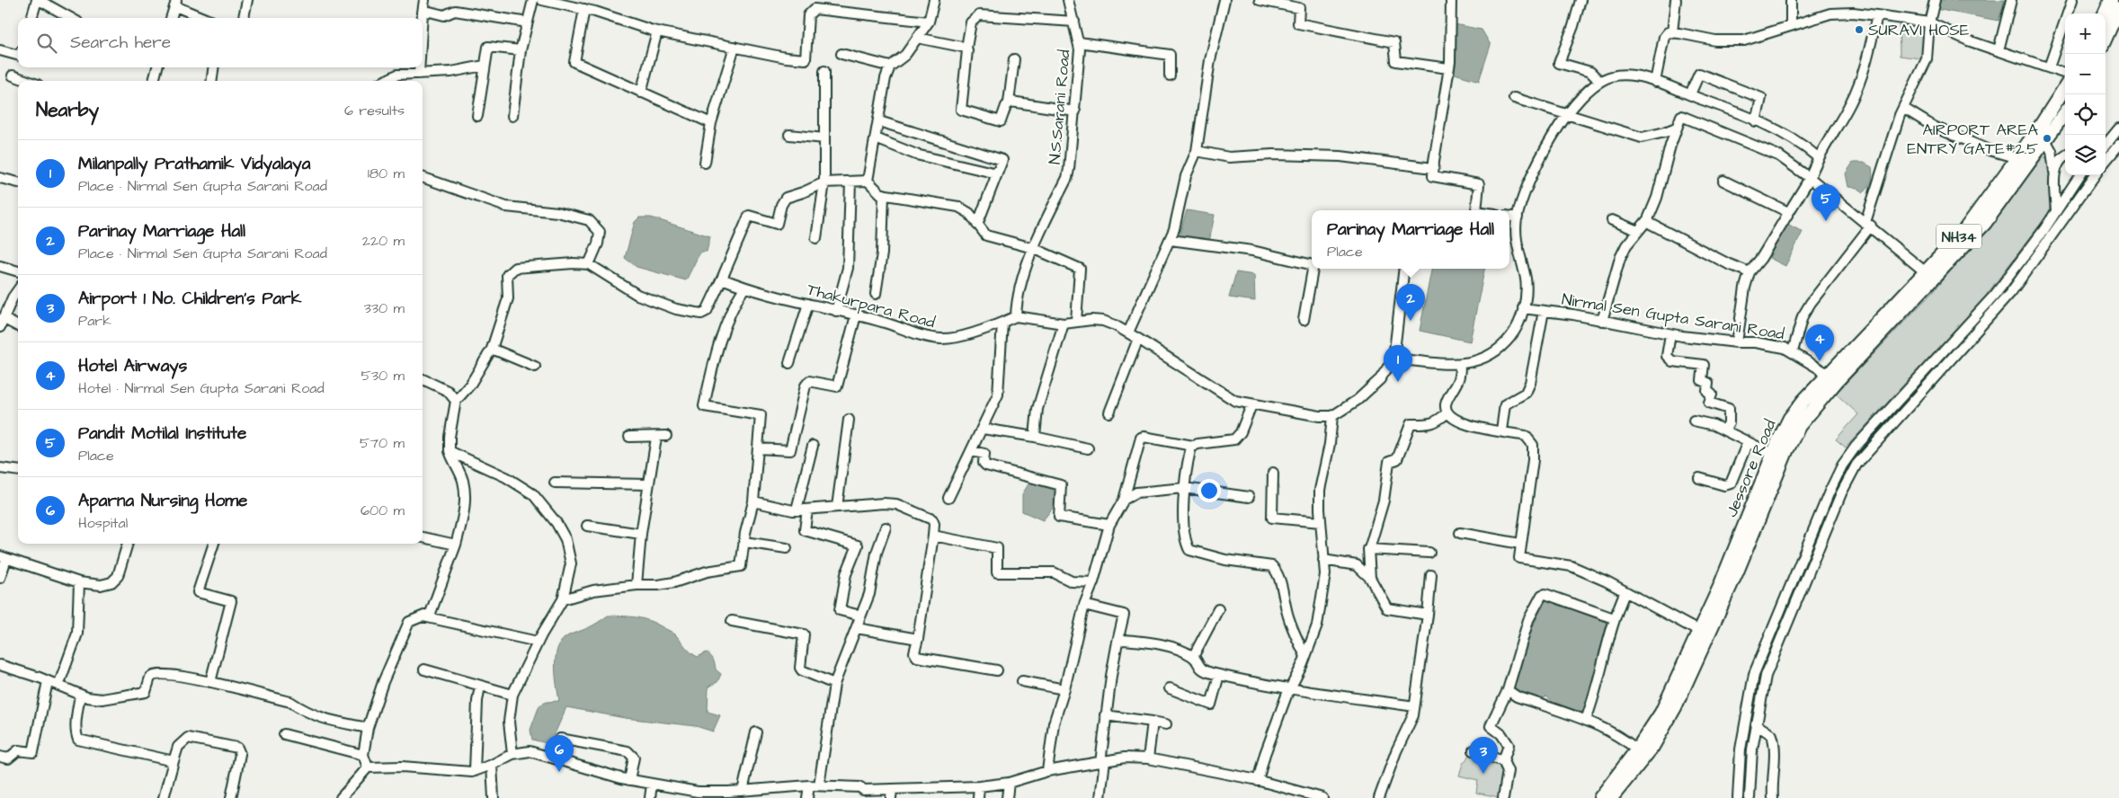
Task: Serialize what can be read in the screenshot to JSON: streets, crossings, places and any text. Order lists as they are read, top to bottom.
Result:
{
  "streets": {
    "main road": ["NH34", "Jessore Road"],
    "street": ["N.S.Sarani Road", "Thakurpara Road", "Nirmal Sen Gupta Sarani Road"]
  },
  "crossings": [
    ["N.S.Sarani Road", "Thakurpara Road"],
    ["Nirmal Sen Gupta Sarani Road", "Jessore Road"]
  ],
  "places": ["SURAVI HOSE", "AIRPORT AREA ENTRY GATE#2.5"],
  "page": {
    "map_buttons": ["+", "−"],
    "search": "Search here",
    "heading": ["Nearby", "6 results"],
    "list": [
      {
        "mark": "1",
        "name": "Milanpally Prathamik Vidyalaya",
        "note": "Place · Nirmal Sen Gupta Sarani Road",
        "value": "180 m"
      },
      {
        "mark": "2",
        "name": "Parinay Marriage Hall",
        "note": "Place · Nirmal Sen Gupta Sarani Road",
        "value": "220 m"
      },
      {
        "mark": "3",
        "name": "Airport 1 No. Children's Park",
        "note": "Park",
        "value": "330 m"
      },
      {
        "mark": "4",
        "name": "Hotel Airways",
        "note": "Hotel · Nirmal Sen Gupta Sarani Road",
        "value": "530 m"
      },
      {
        "mark": "5",
        "name": "Pandit Motilal Institute",
        "note": "Place",
        "value": "570 m"
      },
      {
        "mark": "6",
        "name": "Aparna Nursing Home",
        "note": "Hospital",
        "value": "600 m"
      }
    ],
    "pins": [
      "5",
      "2",
      "4",
      "1",
      "6",
      "3"
    ],
    "popup": ["Parinay Marriage Hall", "Place"]
  }
}
